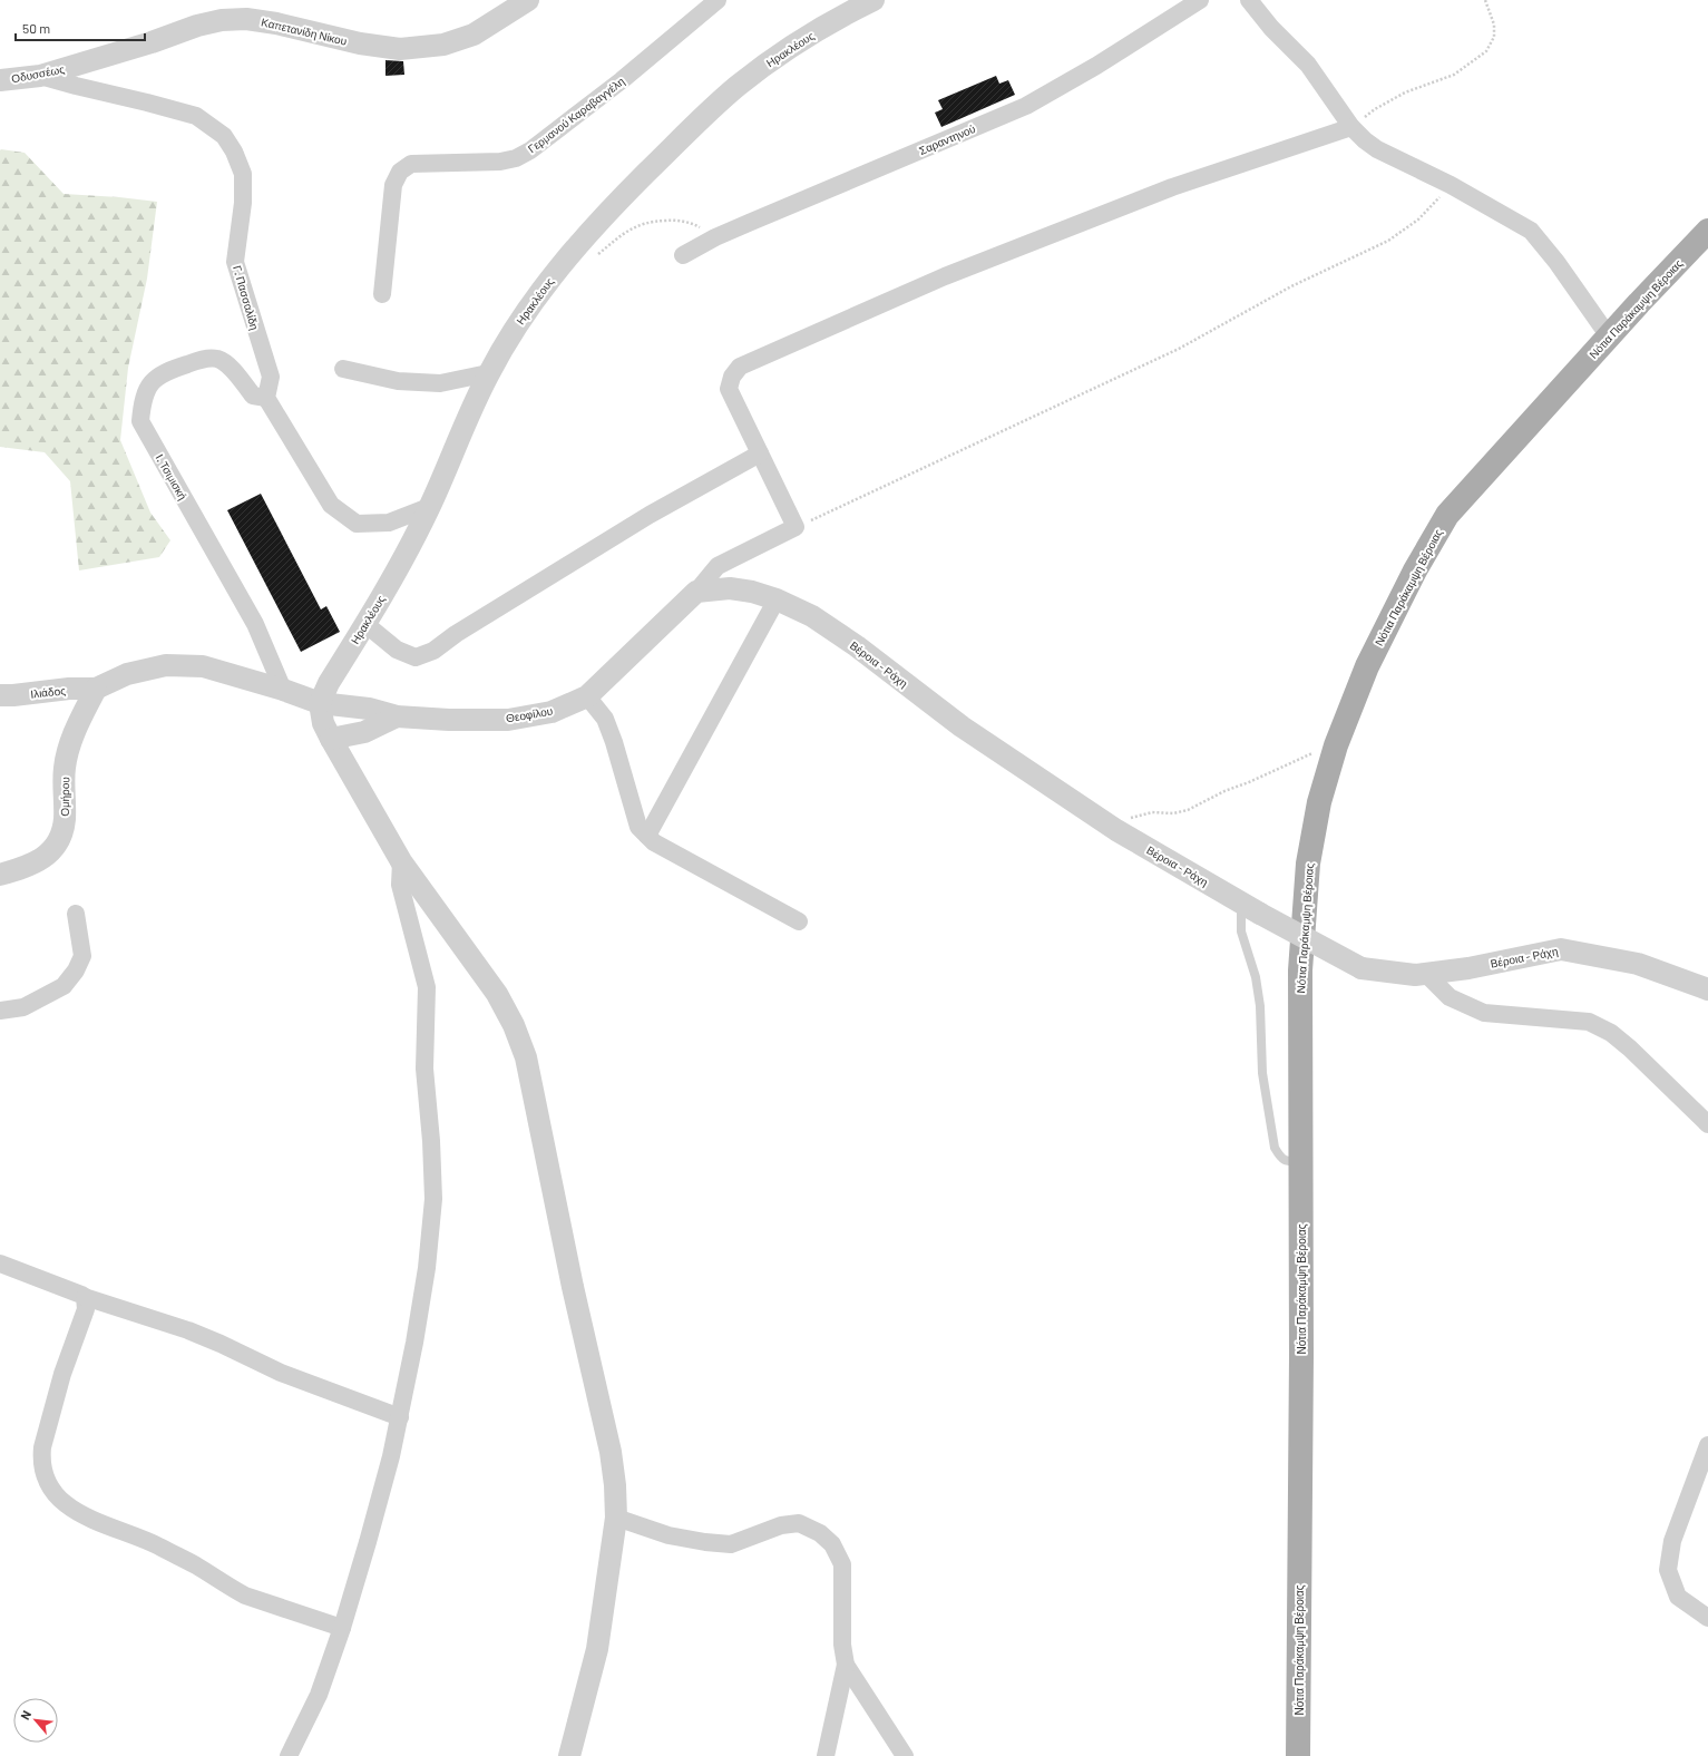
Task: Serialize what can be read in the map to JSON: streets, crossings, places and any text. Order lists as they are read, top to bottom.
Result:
{
  "streets": {
    "main road": ["Νότια Παράκαμψη Βέροιας"],
    "street": [
      "Καπετανίδη Νίκου",
      "Ηρακλέους",
      "Οδυσσέως",
      "Γερμανού Καραβαγγέλη",
      "Σαραντηνού",
      "Γ. Πασσαλίδη",
      "Ι. Τσιμισκή",
      "Βέροια - Ράχη",
      "Ιλιάδος",
      "Θεοφίλου",
      "Ομήρου"
    ]
  },
  "crossings": [
    ["Καπετανίδη Νίκου", "Οδυσσέως"],
    ["Ηρακλέους", "Θεοφίλου"],
    ["Οδυσσέως", "Γ. Πασσαλίδη"],
    ["Γ. Πασσαλίδη", "Ι. Τσιμισκή"],
    ["Ι. Τσιμισκή", "Θεοφίλου"],
    ["Βέροια - Ράχη", "Θεοφίλου"],
    ["Ιλιάδος", "Θεοφίλου"],
    ["Ιλιάδος", "Ομήρου"],
    ["Θεοφίλου", "Ομήρου"]
  ],
  "scale_bar": "50 m",
  "north": "top left"
}
